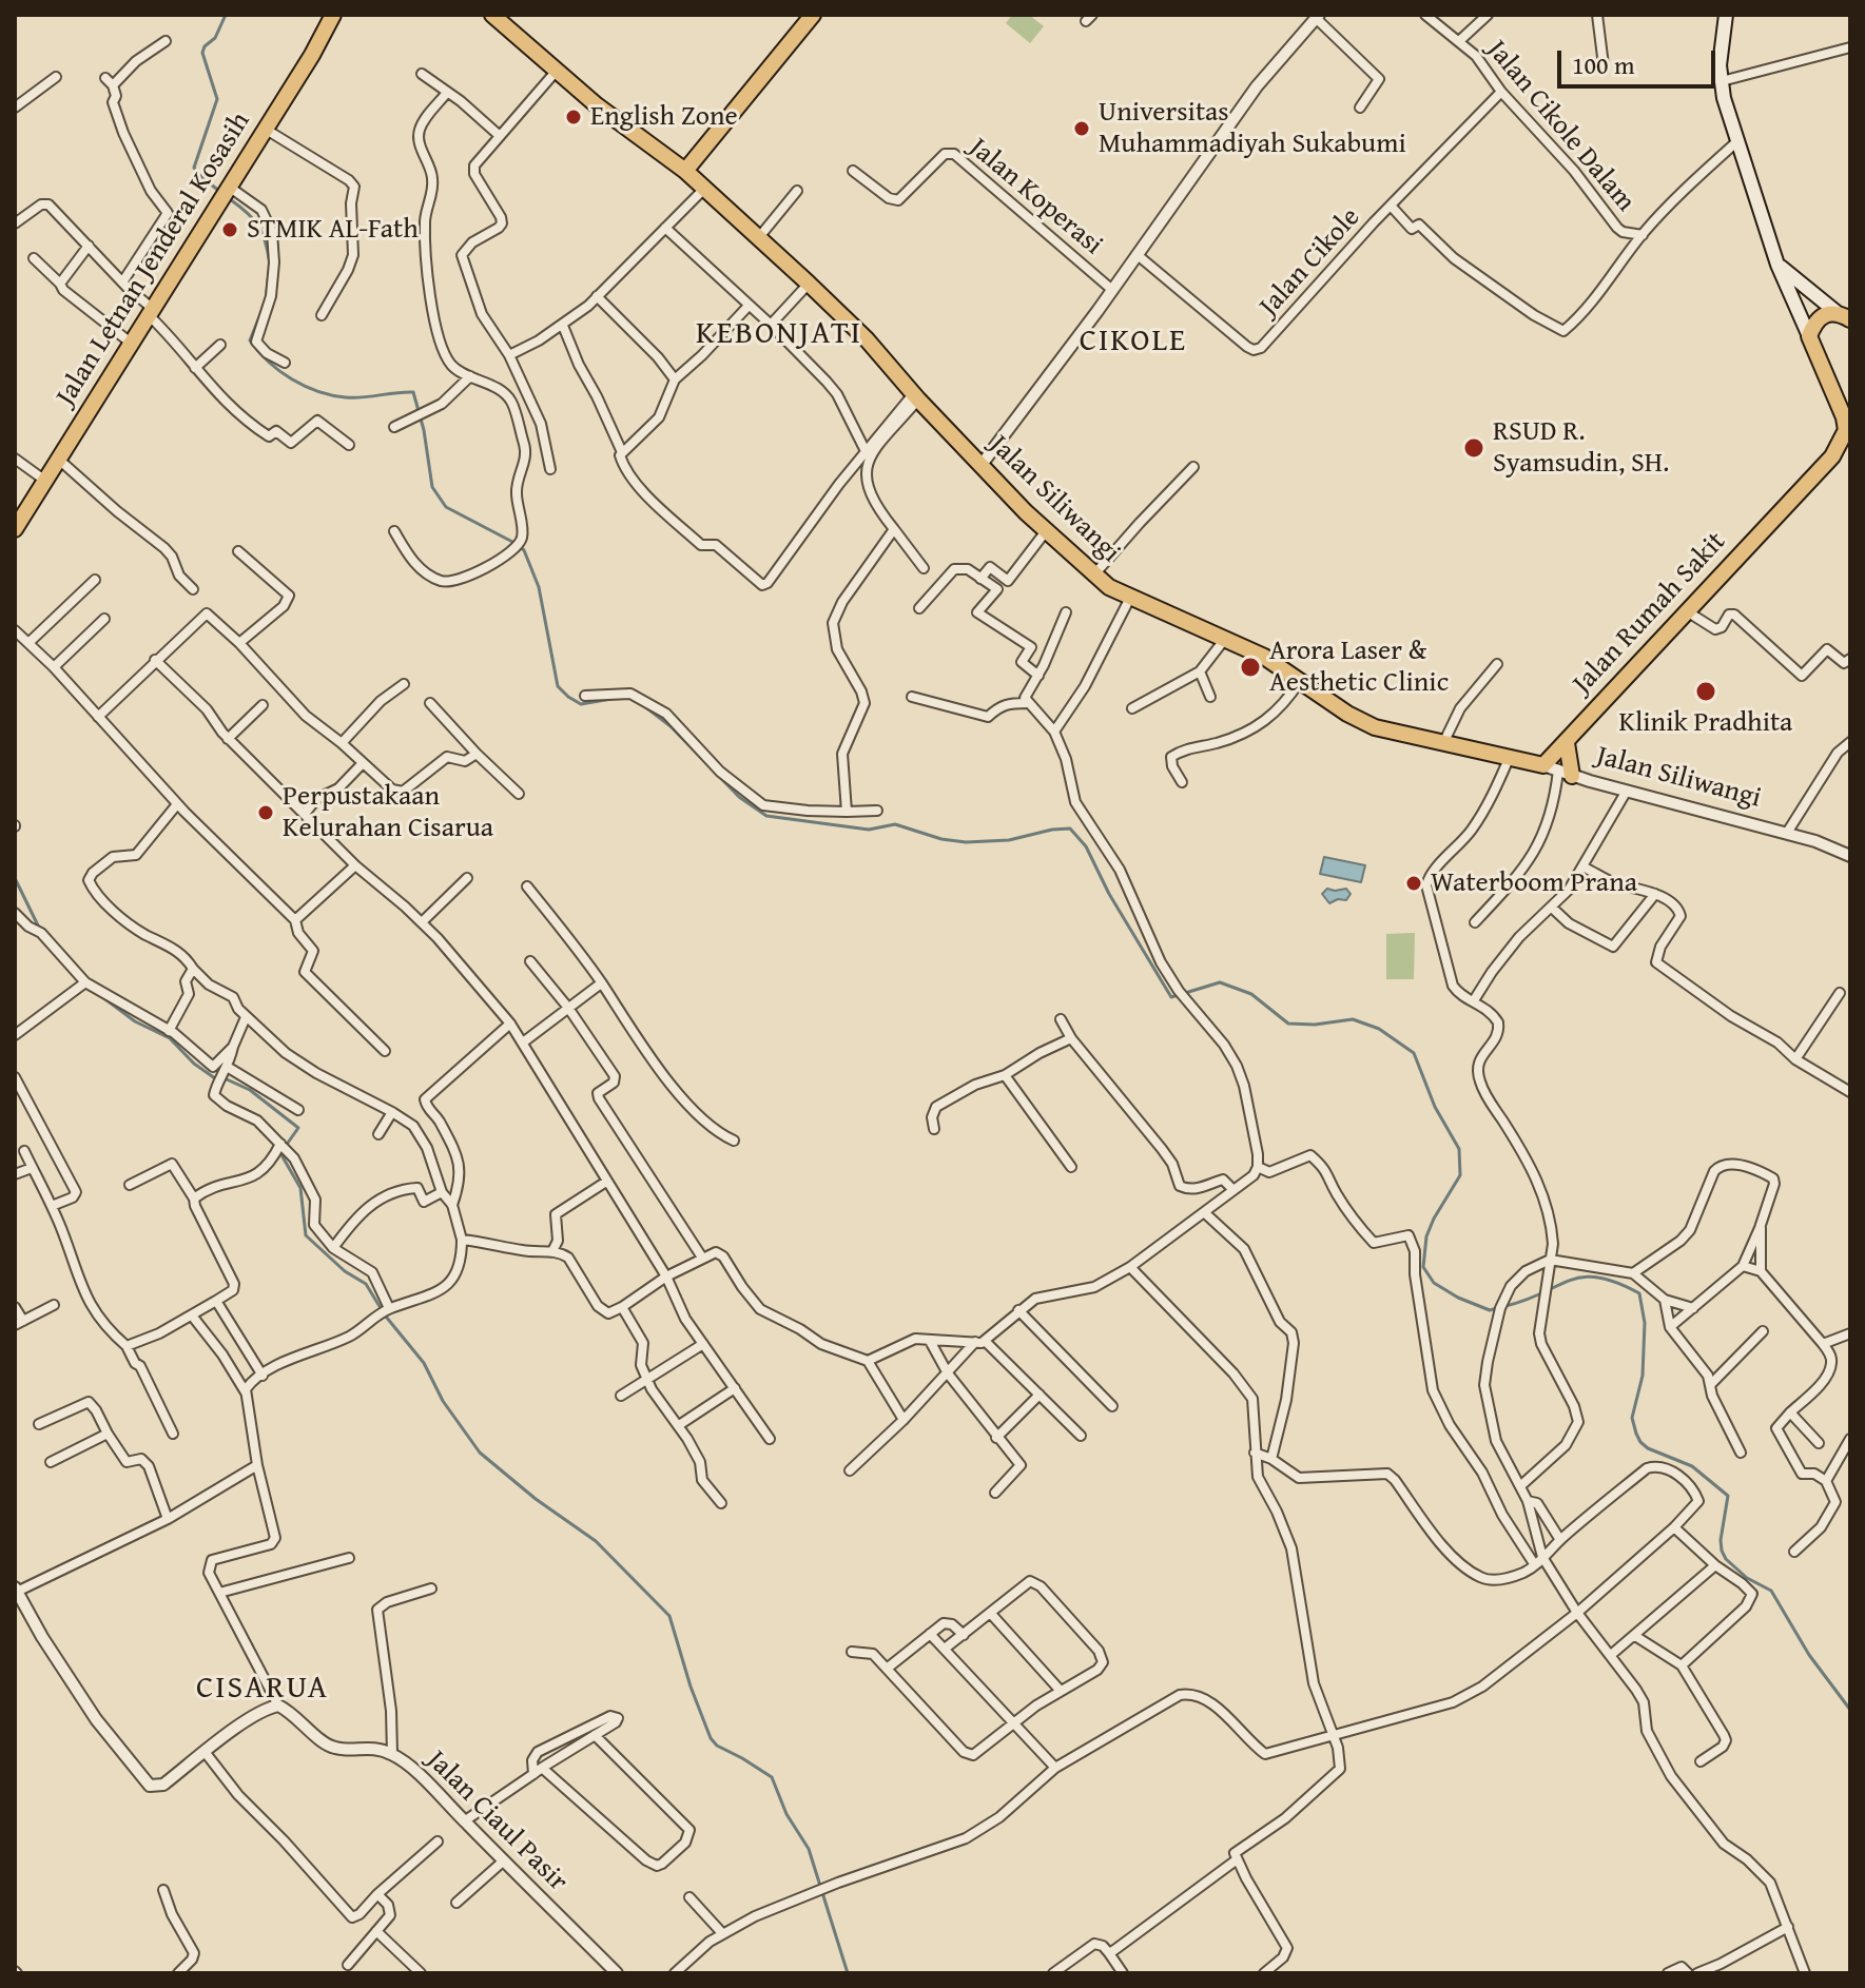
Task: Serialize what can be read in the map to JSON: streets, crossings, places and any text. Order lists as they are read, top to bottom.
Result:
{
  "streets": {
    "highway": ["Jalan Letnan Jenderal Kosasih", "Jalan Siliwangi", "Jalan Rumah Sakit"],
    "street": [
      "Jalan Cikole Dalam",
      "Jalan Koperasi",
      "Jalan Cikole",
      "Jalan Ciaul Pasir"
    ]
  },
  "crossings": [
    ["Jalan Cikole Dalam", "Jalan Cikole"],
    ["Jalan Siliwangi", "Jalan Rumah Sakit"]
  ],
  "districts": ["KEBONJATI", "CIKOLE", "CISARUA"],
  "places": [
    "English Zone",
    "Universitas Muhammadiyah Sukabumi",
    "STMIK AL-Fath",
    "RSUD R. Syamsudin, SH.",
    "Arora Laser & Aesthetic Clinic",
    "Klinik Pradhita",
    "Perpustakaan Kelurahan Cisarua",
    "Waterboom Prana"
  ],
  "scale_bar": "100 m"
}
